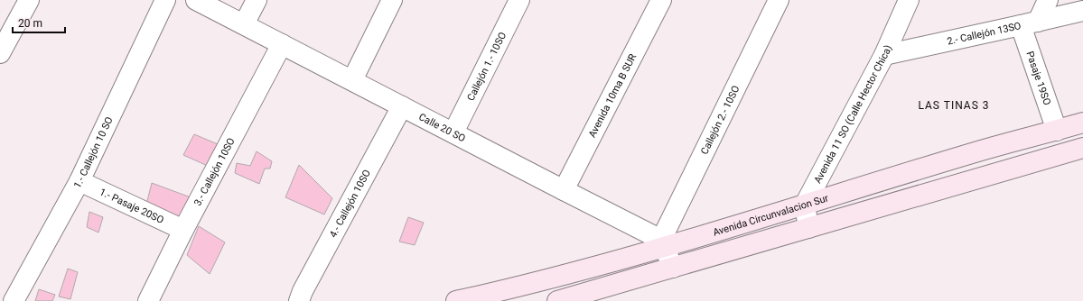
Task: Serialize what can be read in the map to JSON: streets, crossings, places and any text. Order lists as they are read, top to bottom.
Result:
{
  "streets": {
    "main road": ["Avenida Circunvalacion Sur"],
    "street": [
      "2.- Callejón 13SO",
      "Callejón 1.- 10SO",
      "Pasaje 19SO",
      "Avenida 10ma B SUR",
      "Avenida 11 SO (Calle Hector Chica)",
      "Callejón 2.- 10SO",
      "Calle 20 SO",
      "1.- Callejón 10 SO",
      "3.- Callejón 10SO",
      "4.- Callejón 10SO",
      "1.- Pasaje 20SO"
    ]
  },
  "crossings": [
    ["2.- Callejón 13SO", "Pasaje 19SO"],
    ["2.- Callejón 13SO", "Avenida 11 SO (Calle Hector Chica)"],
    ["Callejón 1.- 10SO", "Calle 20 SO"],
    ["Pasaje 19SO", "Avenida Circunvalacion Sur"],
    ["Avenida 10ma B SUR", "Calle 20 SO"],
    ["Avenida 11 SO (Calle Hector Chica)", "Avenida Circunvalacion Sur"],
    ["Callejón 2.- 10SO", "Calle 20 SO"],
    ["Callejón 2.- 10SO", "Avenida Circunvalacion Sur"],
    ["Calle 20 SO", "3.- Callejón 10SO"],
    ["Calle 20 SO", "4.- Callejón 10SO"],
    ["Calle 20 SO", "Avenida Circunvalacion Sur"],
    ["1.- Callejón 10 SO", "1.- Pasaje 20SO"],
    ["3.- Callejón 10SO", "1.- Pasaje 20SO"]
  ],
  "districts": ["LAS TINAS 3"],
  "scale_bar": "20 m"
}
